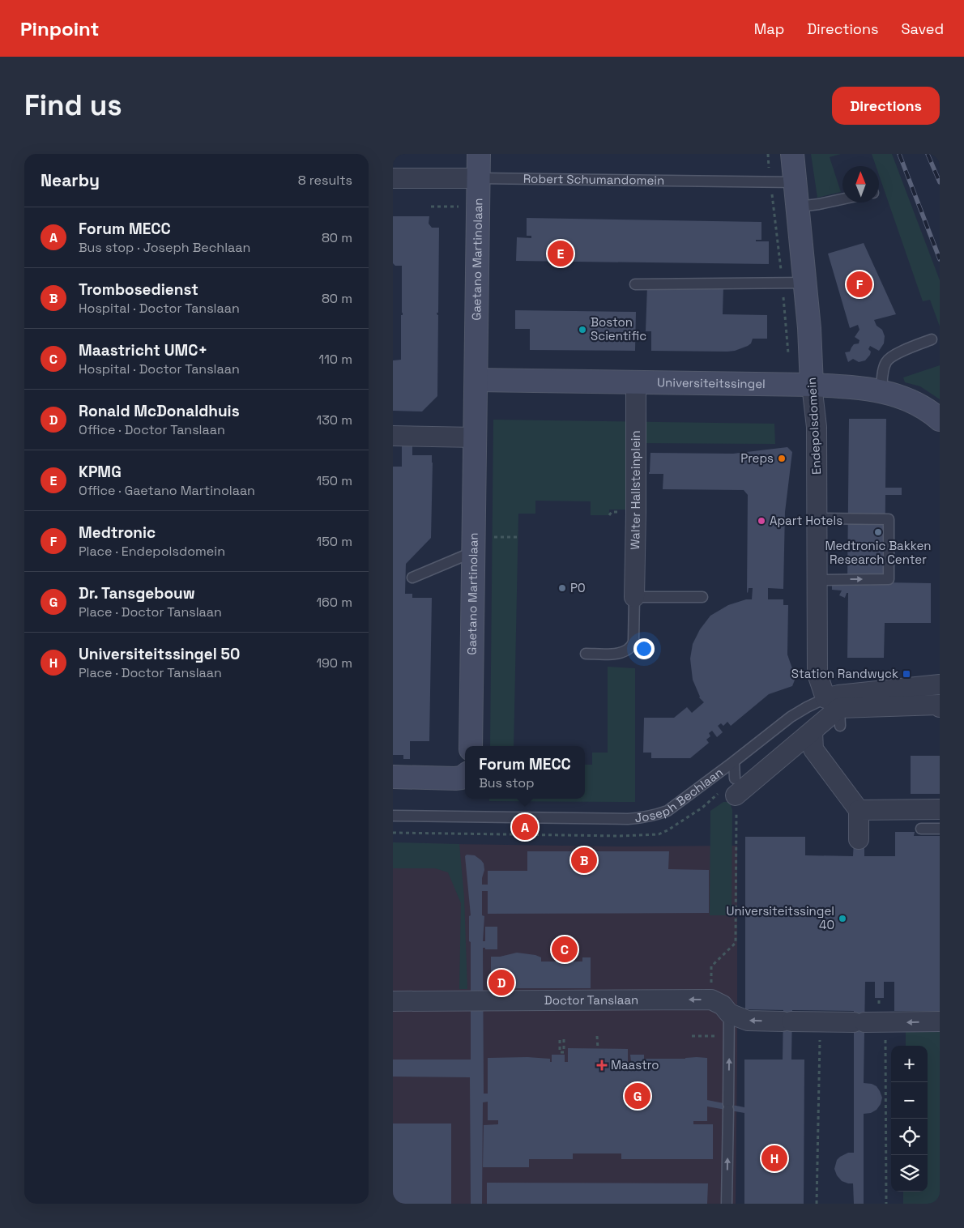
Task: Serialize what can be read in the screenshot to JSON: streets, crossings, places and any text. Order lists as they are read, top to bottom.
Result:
{
  "streets": {
    "street": [
      "Robert Schumandomein",
      "Gaetano Martinolaan",
      "Universiteitssingel",
      "Endepolsdomein",
      "Walter Hallsteinplein",
      "Joseph Bechlaan",
      "Doctor Tanslaan"
    ]
  },
  "crossings": [
    ["Robert Schumandomein", "Gaetano Martinolaan"],
    ["Robert Schumandomein", "Endepolsdomein"],
    ["Gaetano Martinolaan", "Universiteitssingel"],
    ["Universiteitssingel", "Endepolsdomein"],
    ["Universiteitssingel", "Walter Hallsteinplein"],
    ["Endepolsdomein", "Joseph Bechlaan"]
  ],
  "one_way": ["Doctor Tanslaan"],
  "places": {
    "other": [
      "Boston Scientific",
      "Preps",
      "Apart Hotels",
      "Medtronic Bakken Research Center",
      "P0",
      "Universiteitssingel 40"
    ],
    "transit": ["Station Randwyck"],
    "health": ["Maastro"]
  },
  "north": "top",
  "page": {
    "header": "Pinpoint",
    "nav": ["Map", "Directions", "Saved"],
    "buttons": "Directions",
    "title": "Find us",
    "heading": ["Nearby", "8 results"],
    "list": [
      {
        "mark": "A",
        "name": "Forum MECC",
        "note": "Bus stop · Joseph Bechlaan",
        "value": "80 m"
      },
      {
        "mark": "B",
        "name": "Trombosedienst",
        "note": "Hospital · Doctor Tanslaan",
        "value": "80 m"
      },
      {
        "mark": "C",
        "name": "Maastricht UMC+",
        "note": "Hospital · Doctor Tanslaan",
        "value": "110 m"
      },
      {
        "mark": "D",
        "name": "Ronald McDonaldhuis",
        "note": "Office · Doctor Tanslaan",
        "value": "130 m"
      },
      {
        "mark": "E",
        "name": "KPMG",
        "note": "Office · Gaetano Martinolaan",
        "value": "150 m"
      },
      {
        "mark": "F",
        "name": "Medtronic",
        "note": "Place · Endepolsdomein",
        "value": "150 m"
      },
      {
        "mark": "G",
        "name": "Dr. Tansgebouw",
        "note": "Place · Doctor Tanslaan",
        "value": "160 m"
      },
      {
        "mark": "H",
        "name": "Universiteitssingel 50",
        "note": "Place · Doctor Tanslaan",
        "value": "190 m"
      }
    ],
    "pins": [
      "E",
      "F",
      "A",
      "B",
      "C",
      "D",
      "G",
      "H"
    ],
    "popup": ["Forum MECC", "Bus stop"],
    "map_buttons": ["+", "−"]
  }
}
